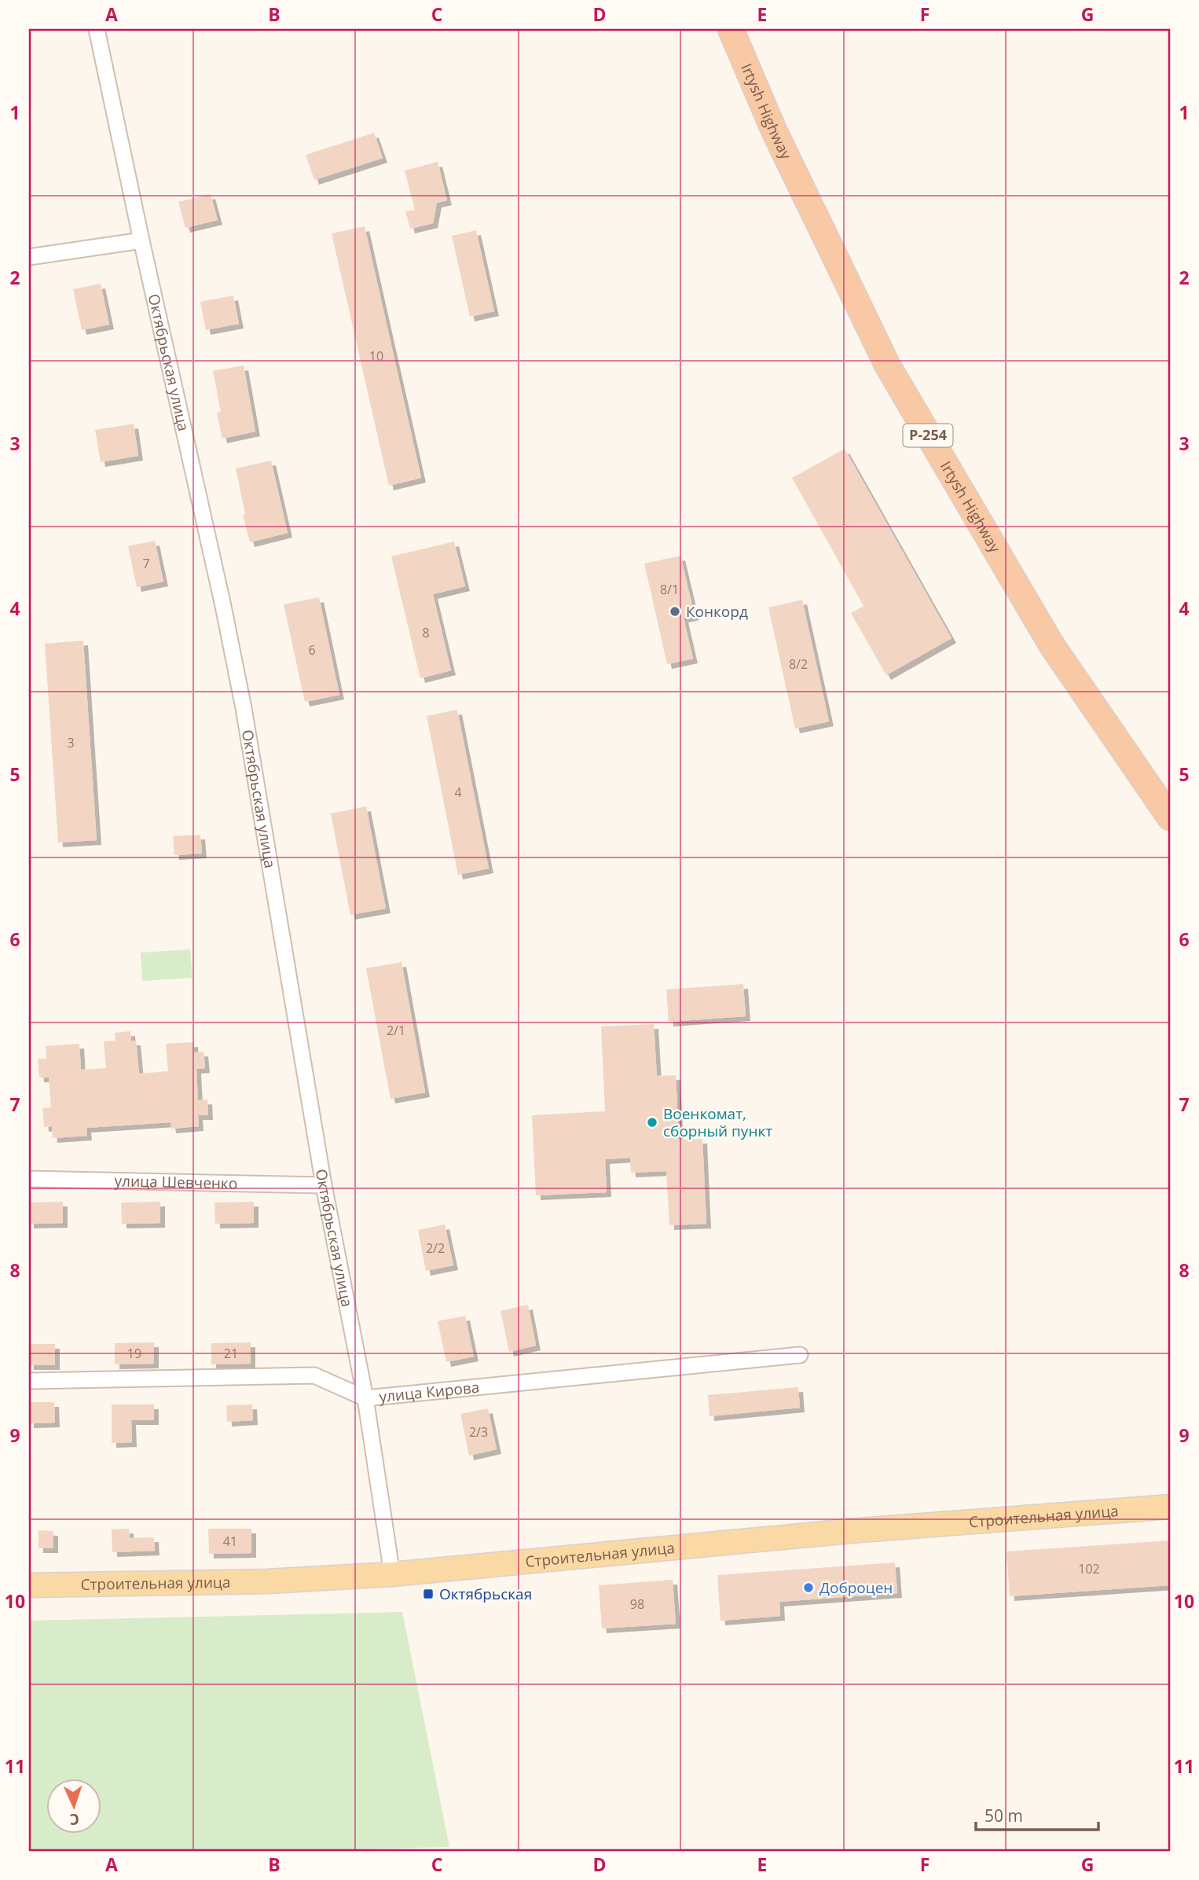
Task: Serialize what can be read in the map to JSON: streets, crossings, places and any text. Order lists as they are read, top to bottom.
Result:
{
  "streets": {
    "highway": ["Irtysh Highway", "Р-254"],
    "main road": ["Строительная улица"],
    "street": ["Октябрьская улица", "улица Шевченко", "улица Кирова"]
  },
  "crossings": [
    ["Октябрьская улица", "улица Шевченко"],
    ["Октябрьская улица", "улица Кирова"],
    ["Октябрьская улица", "Строительная улица"]
  ],
  "places": {
    "other": ["Конкорд", "Военкомат, сборный пункт", "Доброцен"],
    "transit": ["Октябрьская"]
  },
  "house_numbers": [
    "10",
    "7",
    "8/1",
    "8",
    "6",
    "8/2",
    "3",
    "4",
    "2/1",
    "2/2",
    "19",
    "21",
    "2/3",
    "41",
    "102",
    "98"
  ],
  "scale_bar": "50 m",
  "north": "bottom",
  "grid": {
    "columns": [
      "A",
      "B",
      "C",
      "D",
      "E",
      "F",
      "G"
    ],
    "rows": [
      "1",
      "2",
      "3",
      "4",
      "5",
      "6",
      "7",
      "8",
      "9",
      "10",
      "11"
    ]
  }
}
